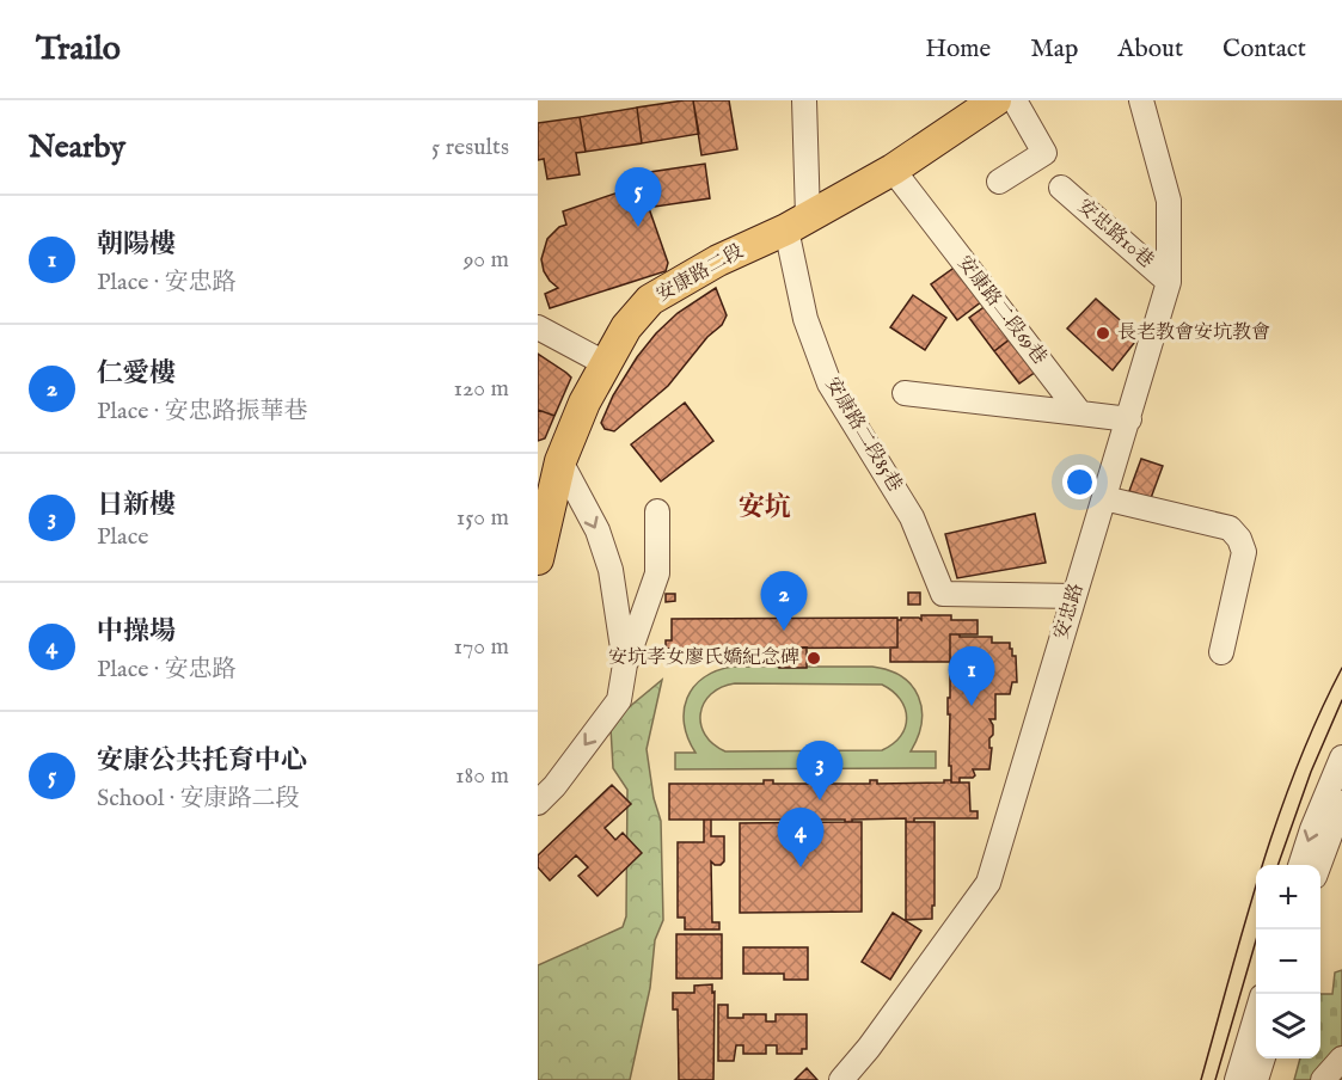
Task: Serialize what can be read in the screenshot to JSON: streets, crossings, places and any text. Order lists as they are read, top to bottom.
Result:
{
  "streets": {
    "main road": ["安康路二段"],
    "street": [
      "安忠路10巷",
      "安康路二段69巷",
      "安康路二段85巷",
      "安忠路"
    ]
  },
  "crossings": [
    ["安忠路10巷", "安忠路"],
    ["安康路二段", "安康路二段69巷"],
    ["安康路二段", "安康路二段85巷"],
    ["安康路二段85巷", "安忠路"]
  ],
  "districts": ["安坑"],
  "places": ["長老教會安坑教會", "安坑孝女廖氏嬌紀念碑"],
  "page": {
    "header": "Trailo",
    "nav": [
      "Home",
      "Map",
      "About",
      "Contact"
    ],
    "heading": ["Nearby", "5 results"],
    "pins": [
      "5",
      "2",
      "1",
      "3",
      "4"
    ],
    "list": [
      {
        "mark": "1",
        "name": "朝陽樓",
        "note": "Place · 安忠路",
        "value": "90 m"
      },
      {
        "mark": "2",
        "name": "仁愛樓",
        "note": "Place · 安忠路振華巷",
        "value": "120 m"
      },
      {
        "mark": "3",
        "name": "日新樓",
        "note": "Place",
        "value": "150 m"
      },
      {
        "mark": "4",
        "name": "中操場",
        "note": "Place · 安忠路",
        "value": "170 m"
      },
      {
        "mark": "5",
        "name": "安康公共托育中心",
        "note": "School · 安康路二段",
        "value": "180 m"
      }
    ],
    "map_buttons": ["+", "−"]
  }
}
